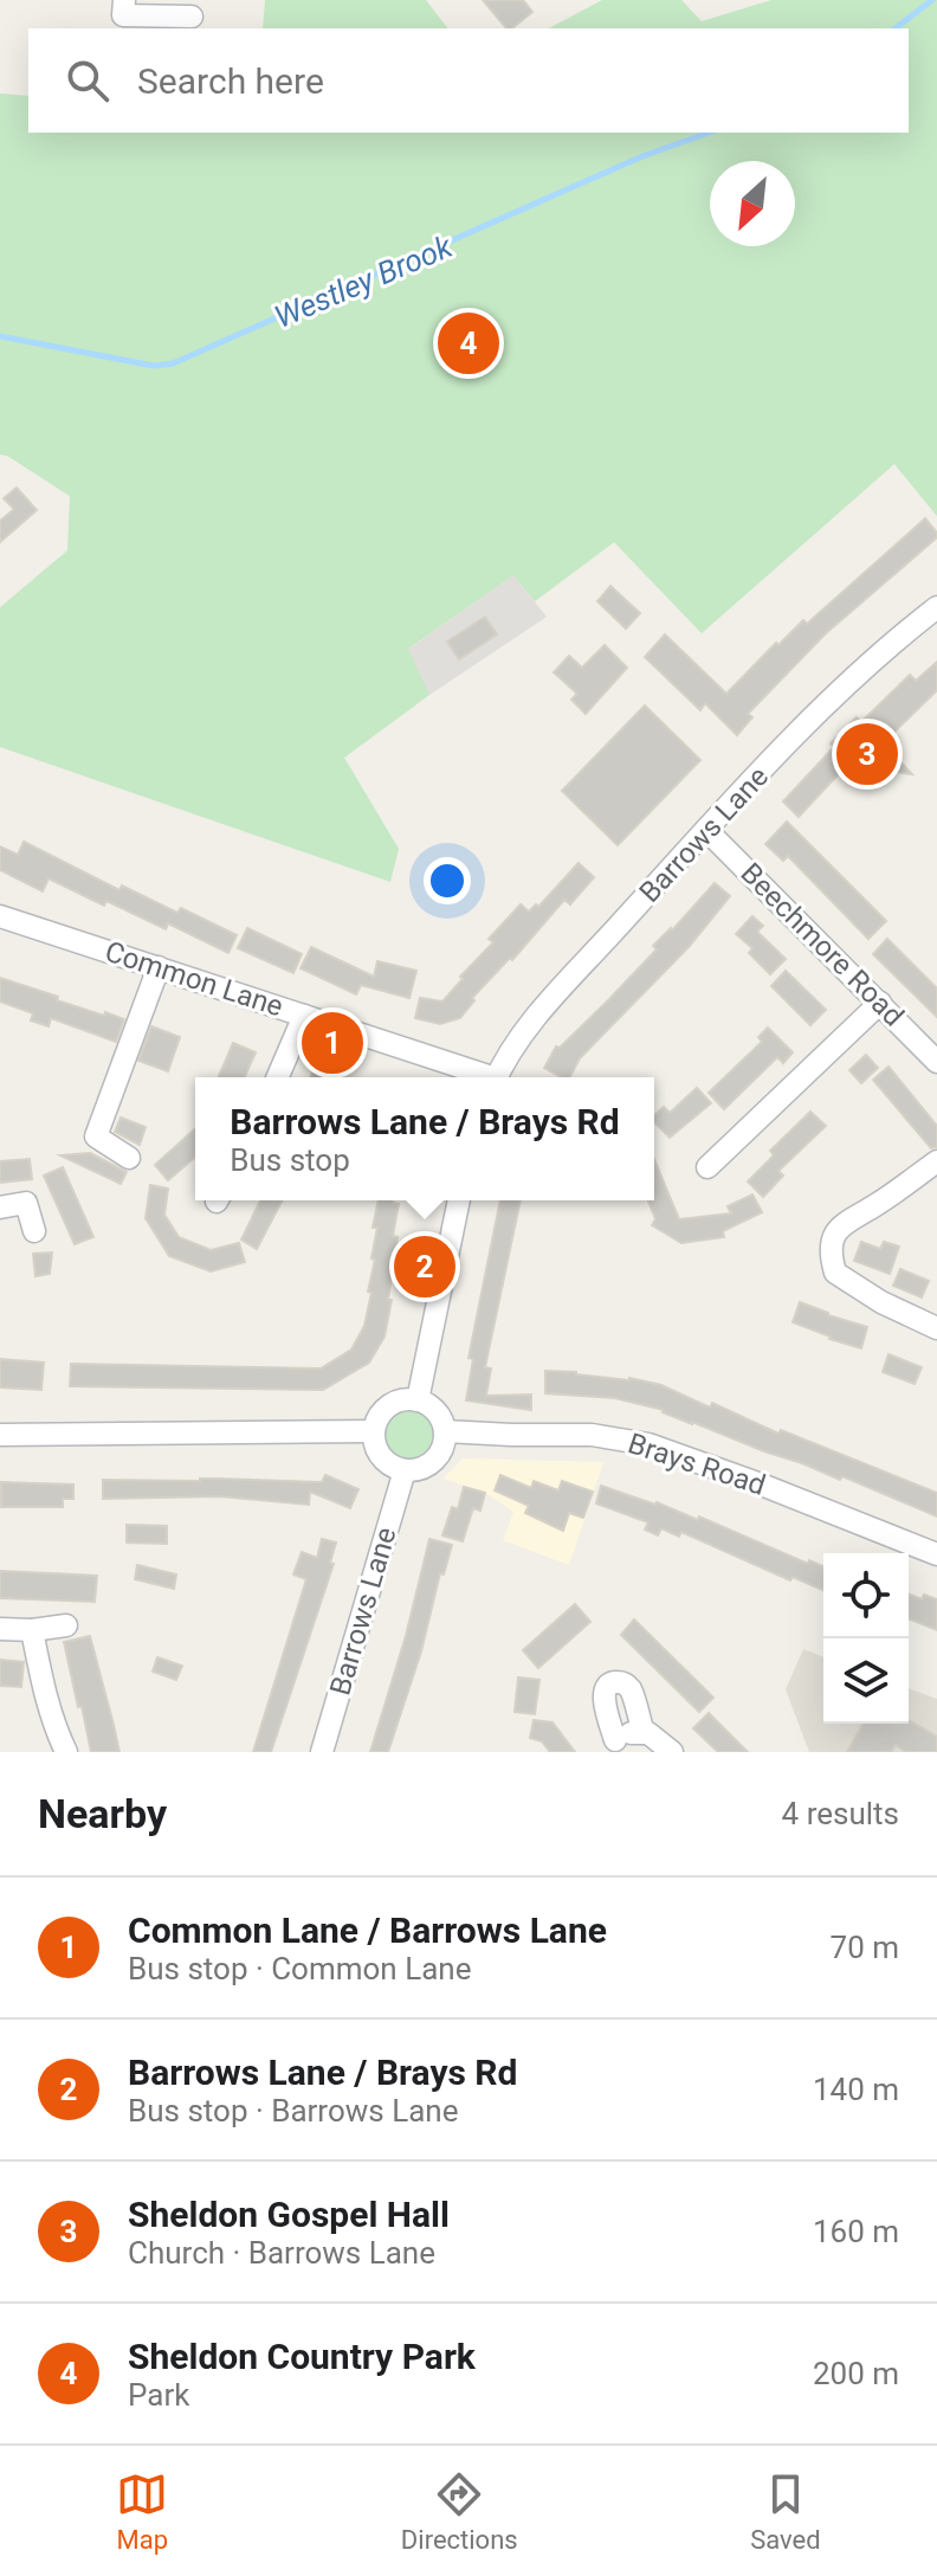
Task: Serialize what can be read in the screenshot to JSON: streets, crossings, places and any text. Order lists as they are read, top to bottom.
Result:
{
  "streets": {
    "street": [
      "Barrows Lane",
      "Beechmore Road",
      "Common Lane",
      "Brays Road"
    ]
  },
  "crossings": [
    ["Barrows Lane", "Beechmore Road"],
    ["Barrows Lane", "Brays Road"]
  ],
  "water": ["Westley Brook"],
  "north": "bottom left",
  "page": {
    "search": "Search here",
    "pins": [
      "4",
      "3",
      "1",
      "2"
    ],
    "popup": ["Barrows Lane / Brays Rd", "Bus stop"],
    "heading": ["Nearby", "4 results"],
    "list": [
      {
        "mark": "1",
        "name": "Common Lane / Barrows Lane",
        "note": "Bus stop · Common Lane",
        "value": "70 m"
      },
      {
        "mark": "2",
        "name": "Barrows Lane / Brays Rd",
        "note": "Bus stop · Barrows Lane",
        "value": "140 m"
      },
      {
        "mark": "3",
        "name": "Sheldon Gospel Hall",
        "note": "Church · Barrows Lane",
        "value": "160 m"
      },
      {
        "mark": "4",
        "name": "Sheldon Country Park",
        "note": "Park",
        "value": "200 m"
      }
    ],
    "nav": ["Map", "Directions", "Saved"]
  }
}
